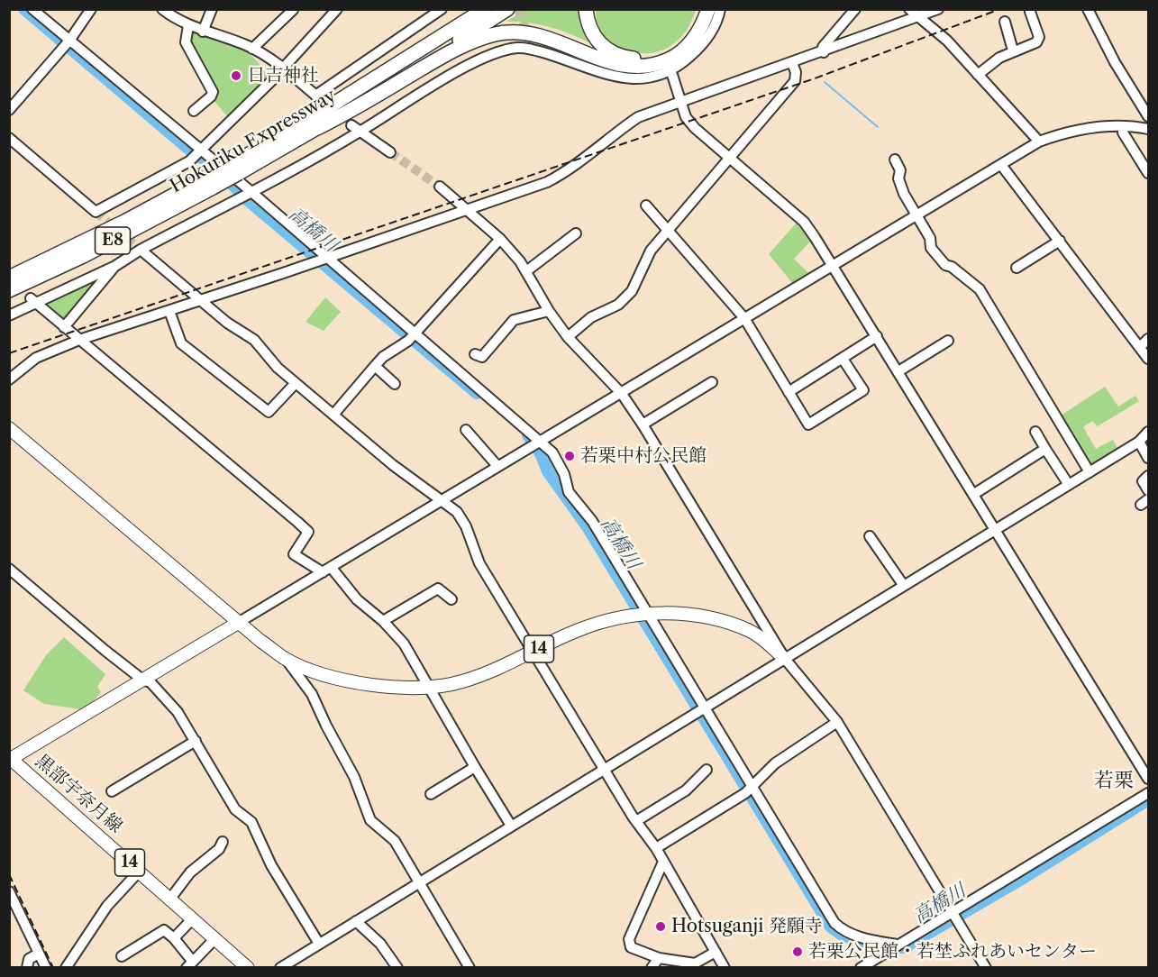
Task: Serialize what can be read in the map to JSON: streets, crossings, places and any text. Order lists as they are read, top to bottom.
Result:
{
  "streets": {
    "highway": ["Hokuriku Expressway", "E8"],
    "main road": ["14", "黒部宇奈月線"]
  },
  "crossings": [
    ["14", "黒部宇奈月線"]
  ],
  "districts": ["若栗"],
  "water": ["高橋川"],
  "places": [
    "日吉神社",
    "若栗中村公民館",
    "Hotsuganji 発願寺",
    "若栗公民館・若埜ふれあいセンター"
  ]
}
